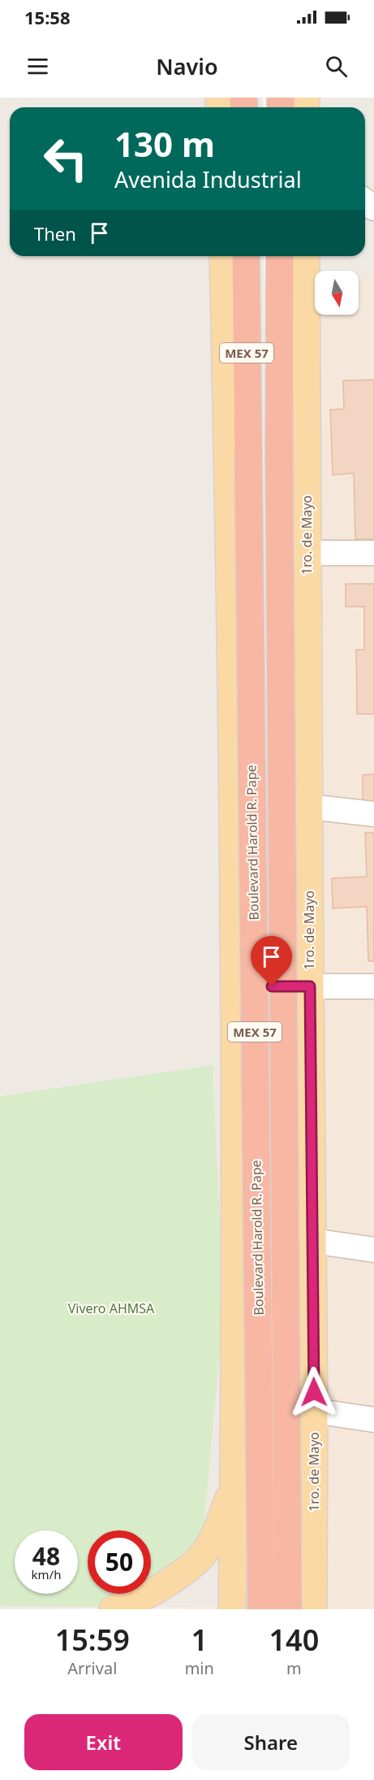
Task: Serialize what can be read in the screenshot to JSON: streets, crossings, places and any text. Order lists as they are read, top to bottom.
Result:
{
  "streets": {
    "highway": ["MEX 57", "Boulevard Harold R. Pape"],
    "main road": ["1ro. de Mayo"]
  },
  "parks": ["Vivero AHMSA"],
  "north": "bottom",
  "page": {
    "status": "15:58",
    "header": "Navio",
    "turn": ["130 m", "Avenida Industrial"],
    "then": "Then",
    "speed": "48 km/h",
    "limit": "50",
    "eta": [
      "15:59",
      "Arrival",
      "1",
      "min",
      "140",
      "m"
    ],
    "buttons": ["Exit", "Share"]
  }
}
